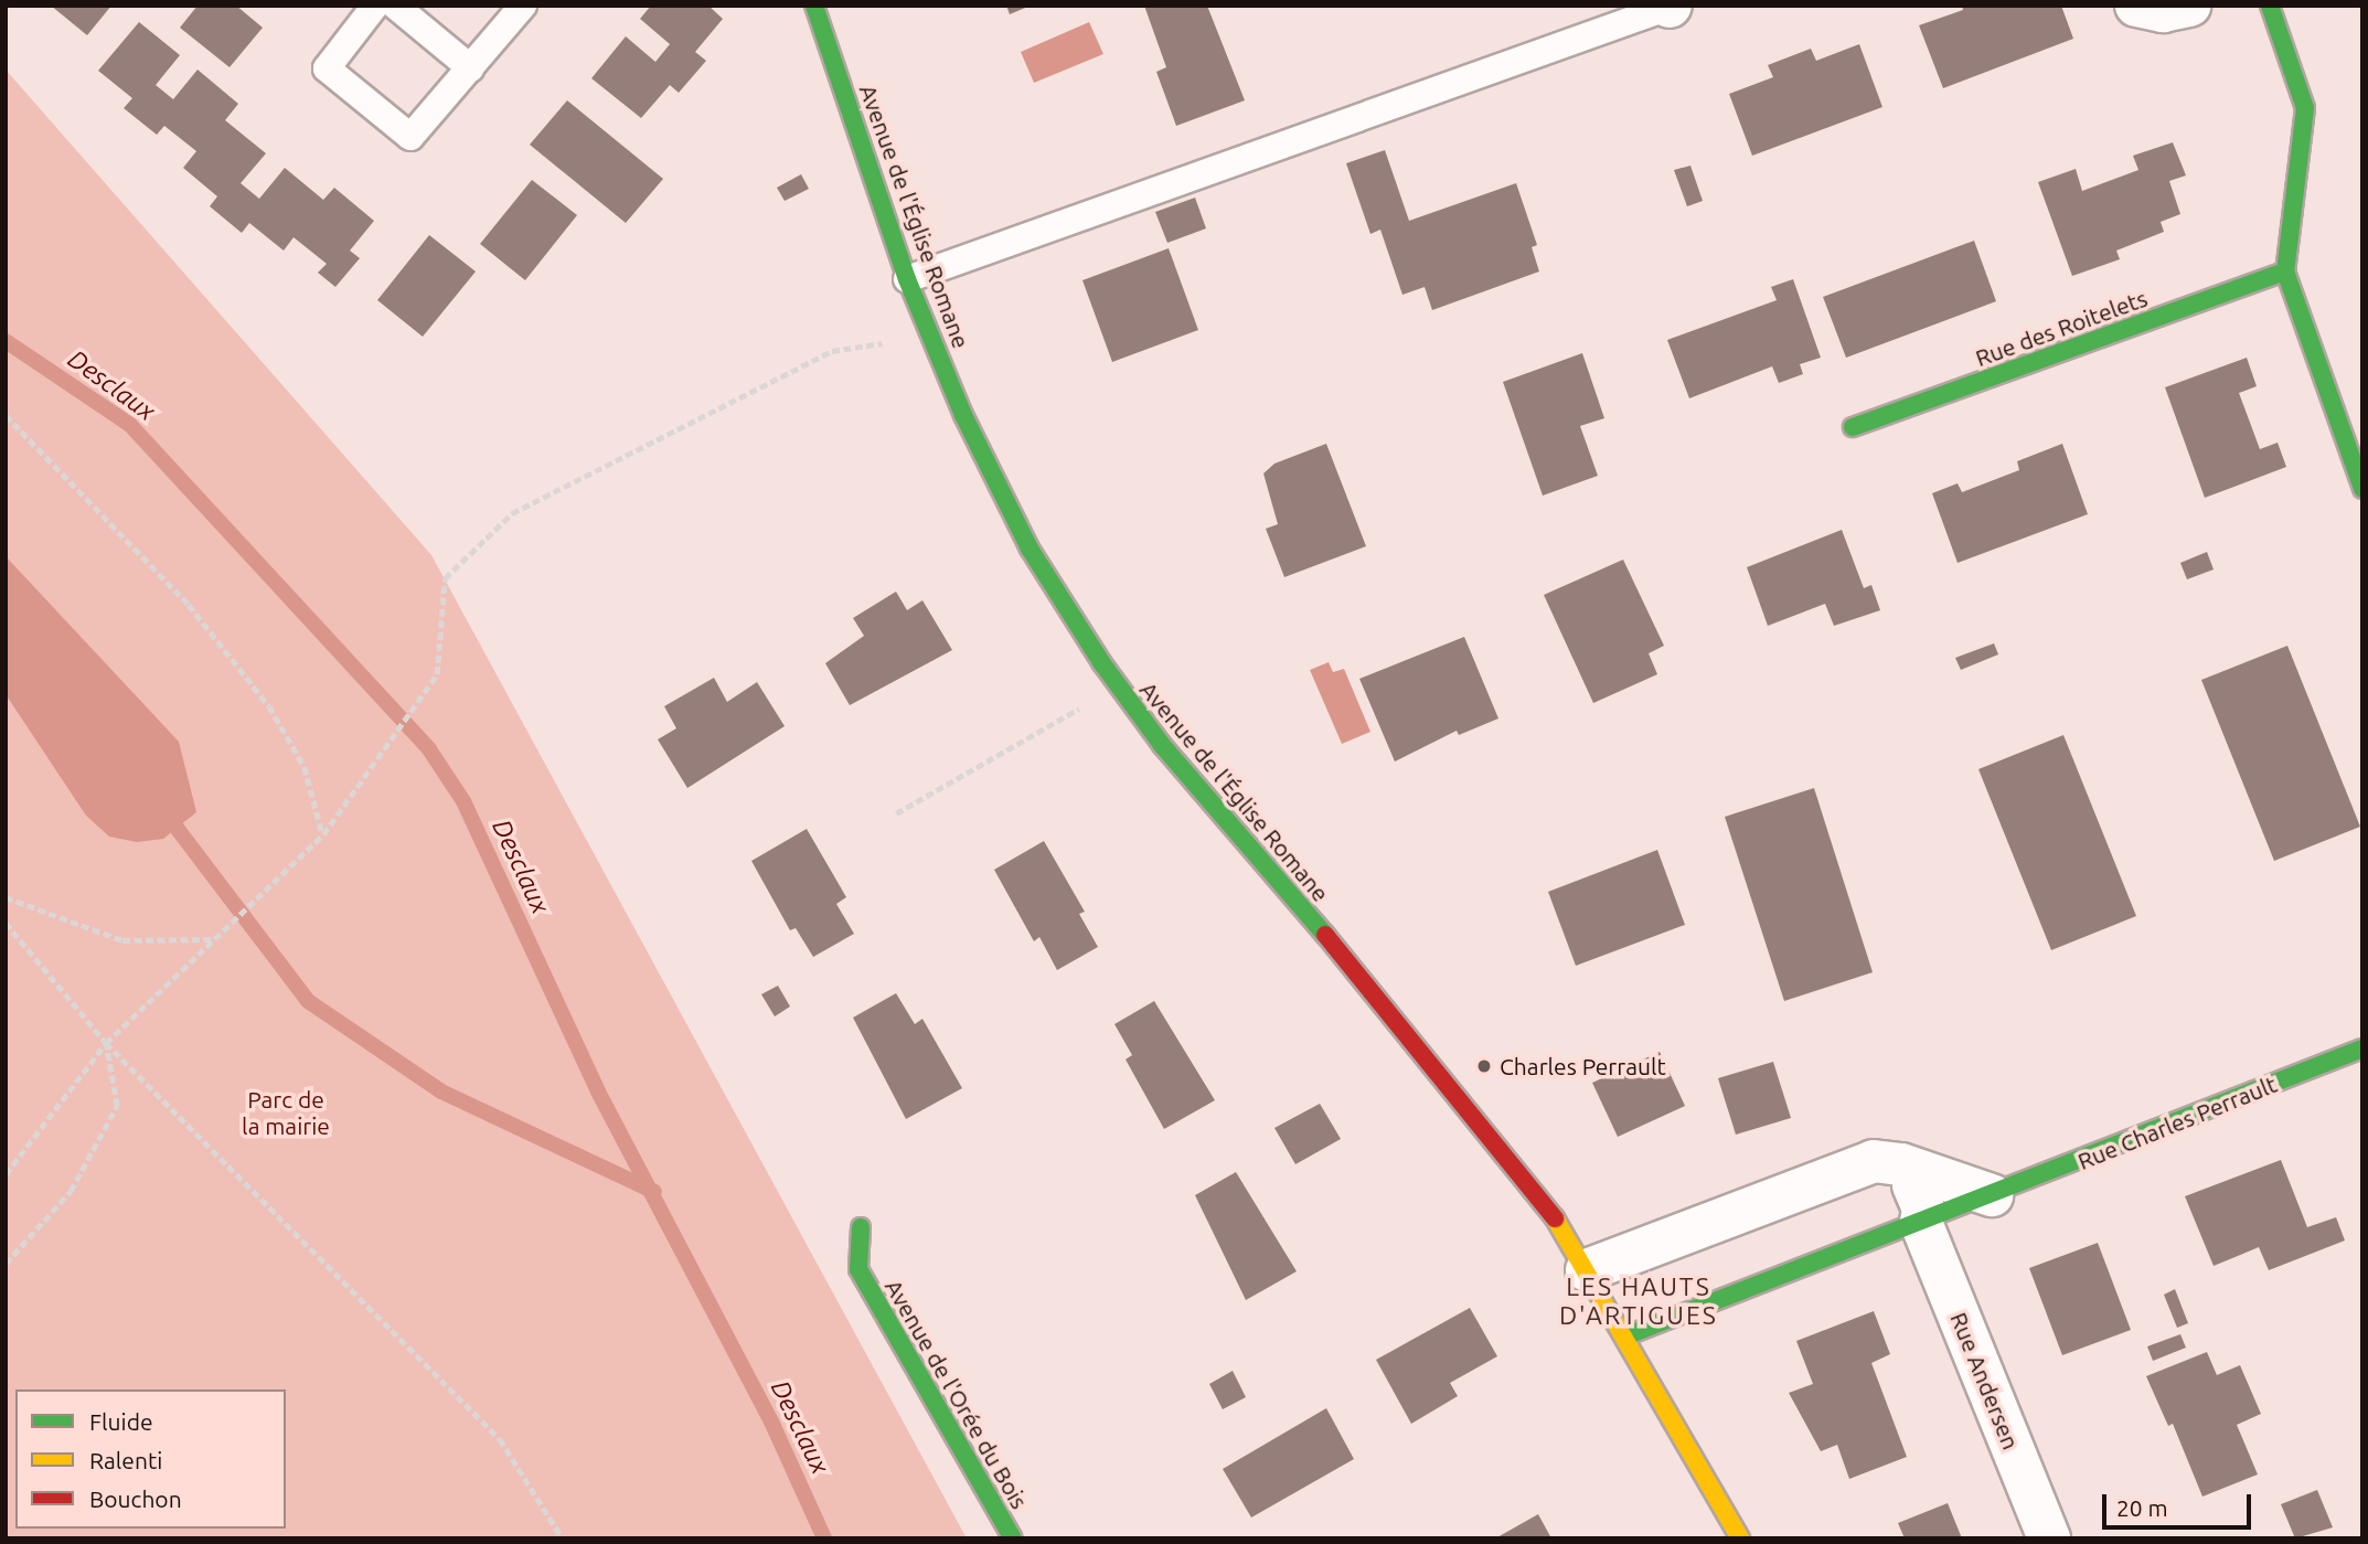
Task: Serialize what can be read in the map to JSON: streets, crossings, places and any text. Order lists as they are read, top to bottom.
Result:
{
  "streets": {
    "street": [
      "Avenue de l'Église Romane",
      "Rue des Roitelets",
      "Rue Charles Perrault",
      "Rue Andersen",
      "Avenue de l'Orée du Bois"
    ]
  },
  "crossings": [
    ["Avenue de l'Église Romane", "Rue Charles Perrault"],
    ["Rue Charles Perrault", "Rue Andersen"]
  ],
  "districts": ["LES HAUTS D'ARTIGUES"],
  "water": ["Desclaux"],
  "parks": ["Parc de la mairie"],
  "places": ["Charles Perrault"],
  "legend": ["Fluide", "Ralenti", "Bouchon"],
  "scale_bar": "20 m"
}
